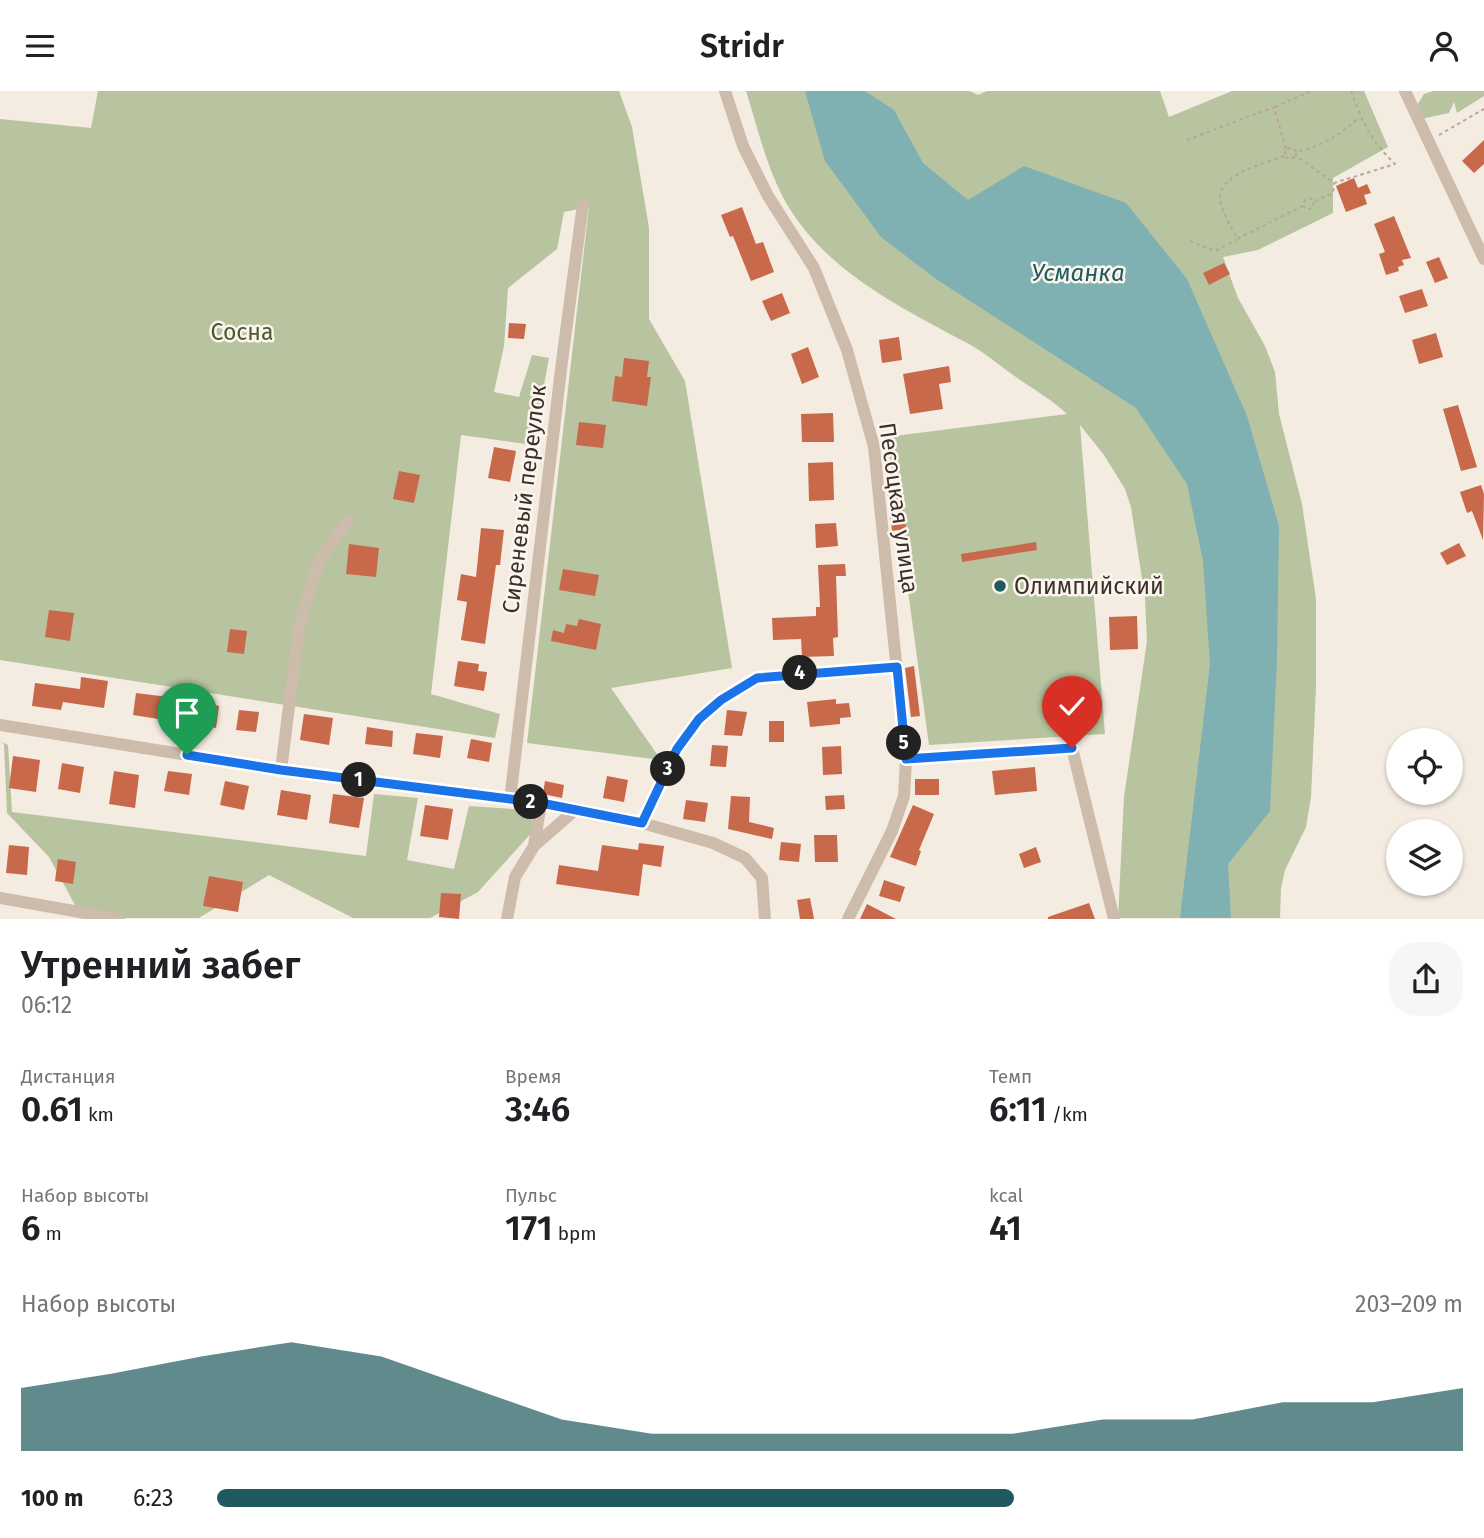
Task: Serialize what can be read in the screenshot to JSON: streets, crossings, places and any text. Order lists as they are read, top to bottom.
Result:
{
  "streets": {
    "street": ["Сиреневый переулок", "Песоцкая улица"]
  },
  "water": ["Усманка"],
  "parks": ["Сосна"],
  "places": ["Олимпийский"],
  "page": {
    "header": "Stridr",
    "pins": [
      "4",
      "5",
      "3",
      "1",
      "2"
    ],
    "heading": ["Утренний забег", "06:12"],
    "stats": [
      ["Дистанция", "0.61 km"],
      ["Время", "3:46"],
      ["Темп", "6:11 /km"],
      ["Набор высоты", "6 m"],
      ["Пульс", "171 bpm"],
      ["kcal", "41"]
    ],
    "chart": ["Набор высоты", "203–209 m"],
    "list": [
      {
        "name": "100 m",
        "note": "6:23"
      }
    ]
  }
}
